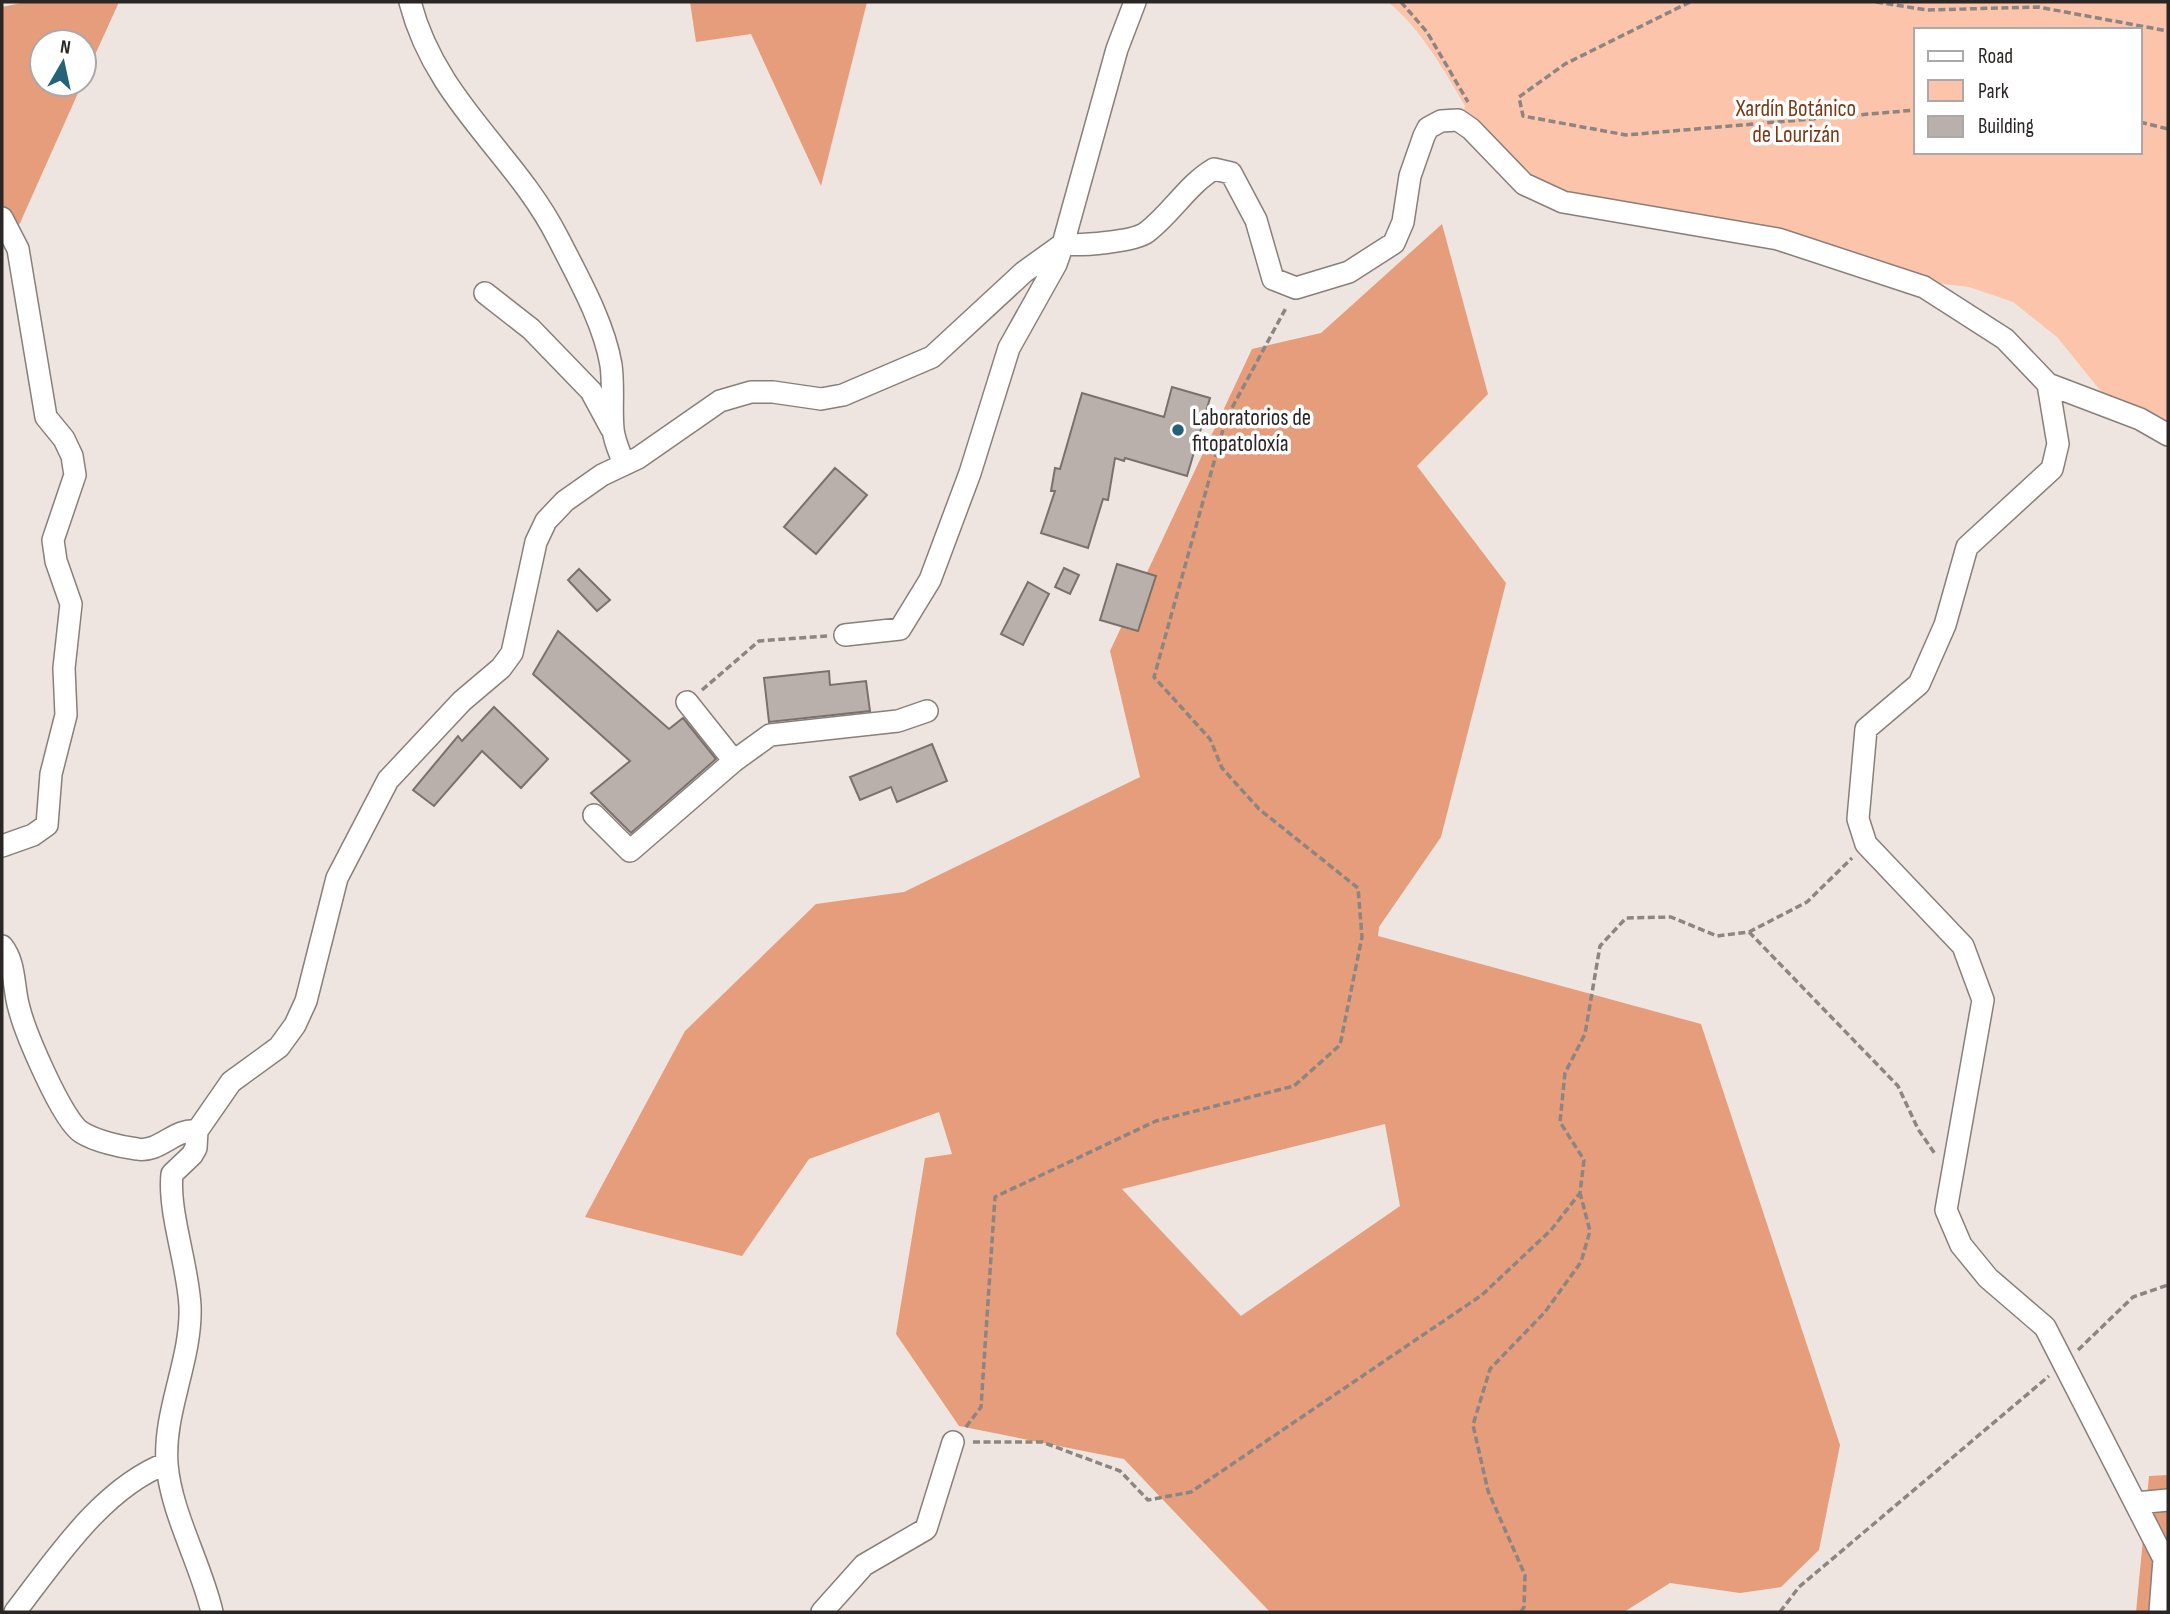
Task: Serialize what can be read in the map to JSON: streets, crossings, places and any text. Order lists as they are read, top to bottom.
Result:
{
  "parks": ["Xardín Botánico de Lourizán"],
  "places": ["Laboratorios de fitopatoloxía"],
  "legend": ["Road", "Park", "Building"],
  "north": "top"
}
